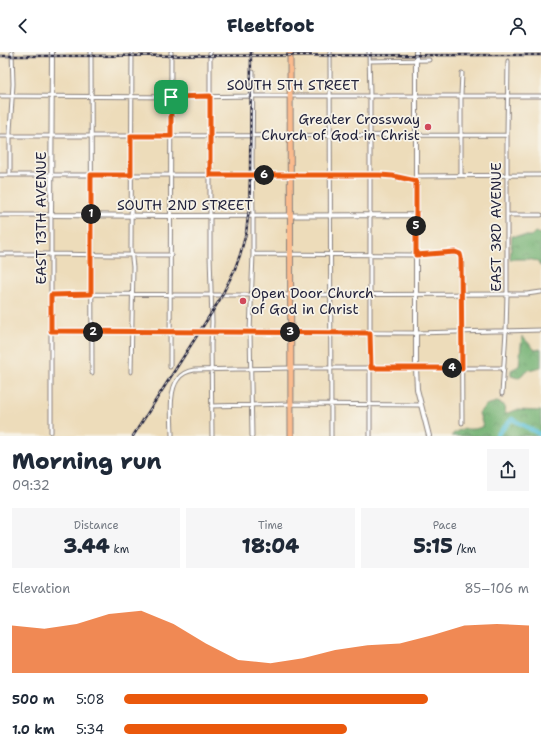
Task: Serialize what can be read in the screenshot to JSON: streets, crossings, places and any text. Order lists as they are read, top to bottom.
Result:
{
  "streets": {
    "street": [
      "SOUTH 5TH STREET",
      "SOUTH 2ND STREET",
      "EAST 13TH AVENUE",
      "EAST 3RD AVENUE"
    ]
  },
  "crossings": [
    ["SOUTH 5TH STREET", "EAST 13TH AVENUE"],
    ["SOUTH 5TH STREET", "EAST 3RD AVENUE"],
    ["SOUTH 2ND STREET", "EAST 13TH AVENUE"]
  ],
  "places": ["Greater Crossway Church of God in Christ", "Open Door Church of God in Christ"],
  "page": {
    "header": "Fleetfoot",
    "pins": [
      "6",
      "1",
      "5",
      "2",
      "3",
      "4"
    ],
    "heading": ["Morning run", "09:32"],
    "stats": [
      ["Distance", "3.44 km"],
      ["Time", "18:04"],
      ["Pace", "5:15 /km"]
    ],
    "chart": ["Elevation", "85–106 m"],
    "list": [
      {
        "name": "500 m",
        "note": "5:08"
      },
      {
        "name": "1.0 km",
        "note": "5:34"
      }
    ]
  }
}
